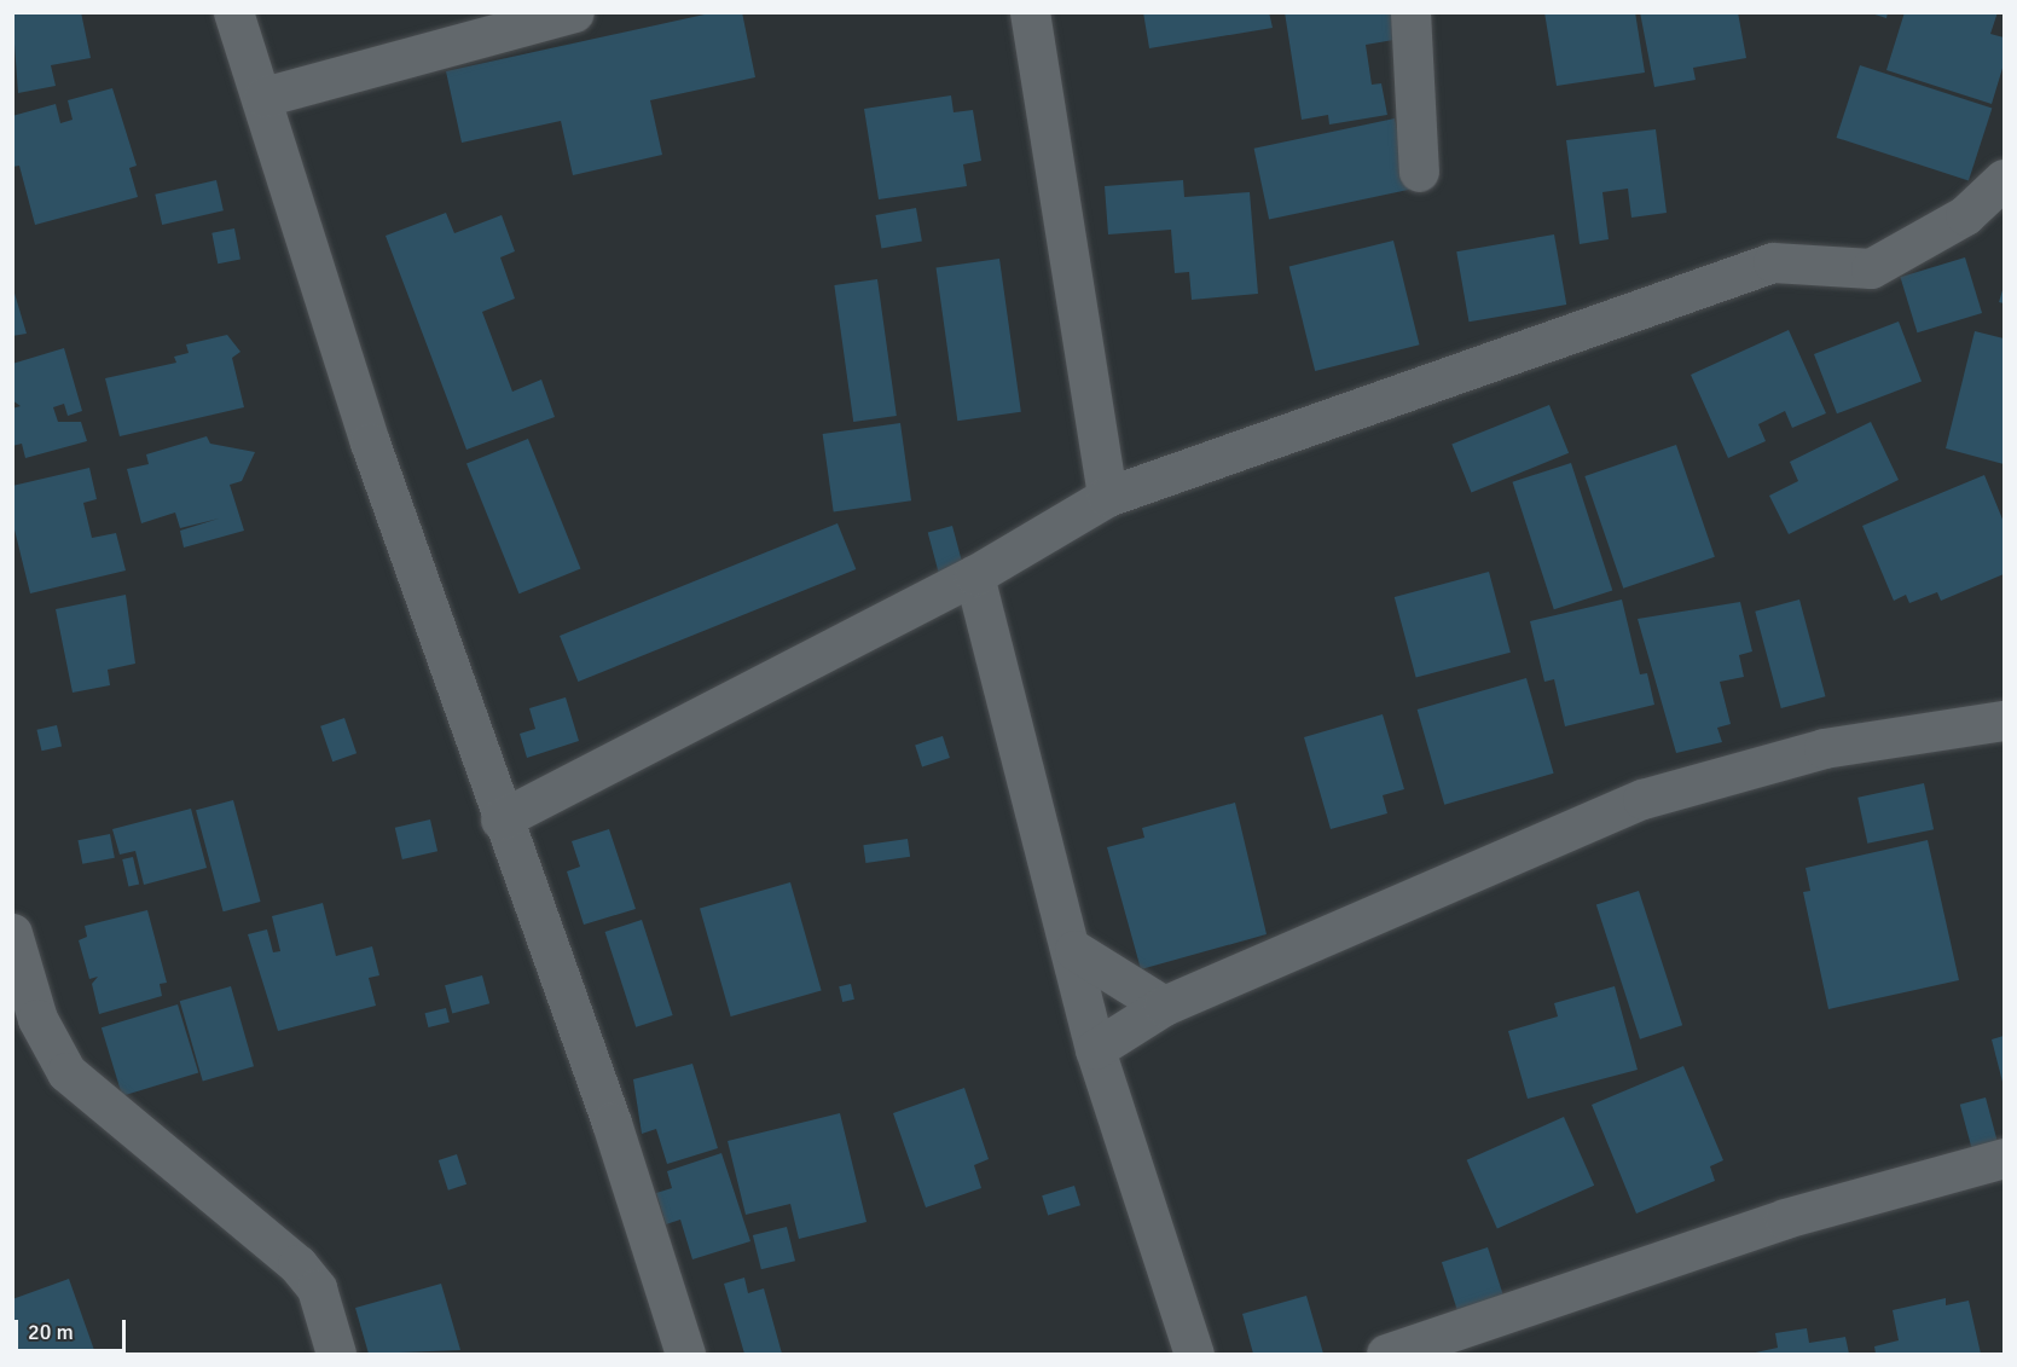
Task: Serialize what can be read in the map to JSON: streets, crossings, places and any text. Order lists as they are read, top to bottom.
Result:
{
  "scale_bar": "20 m"
}
